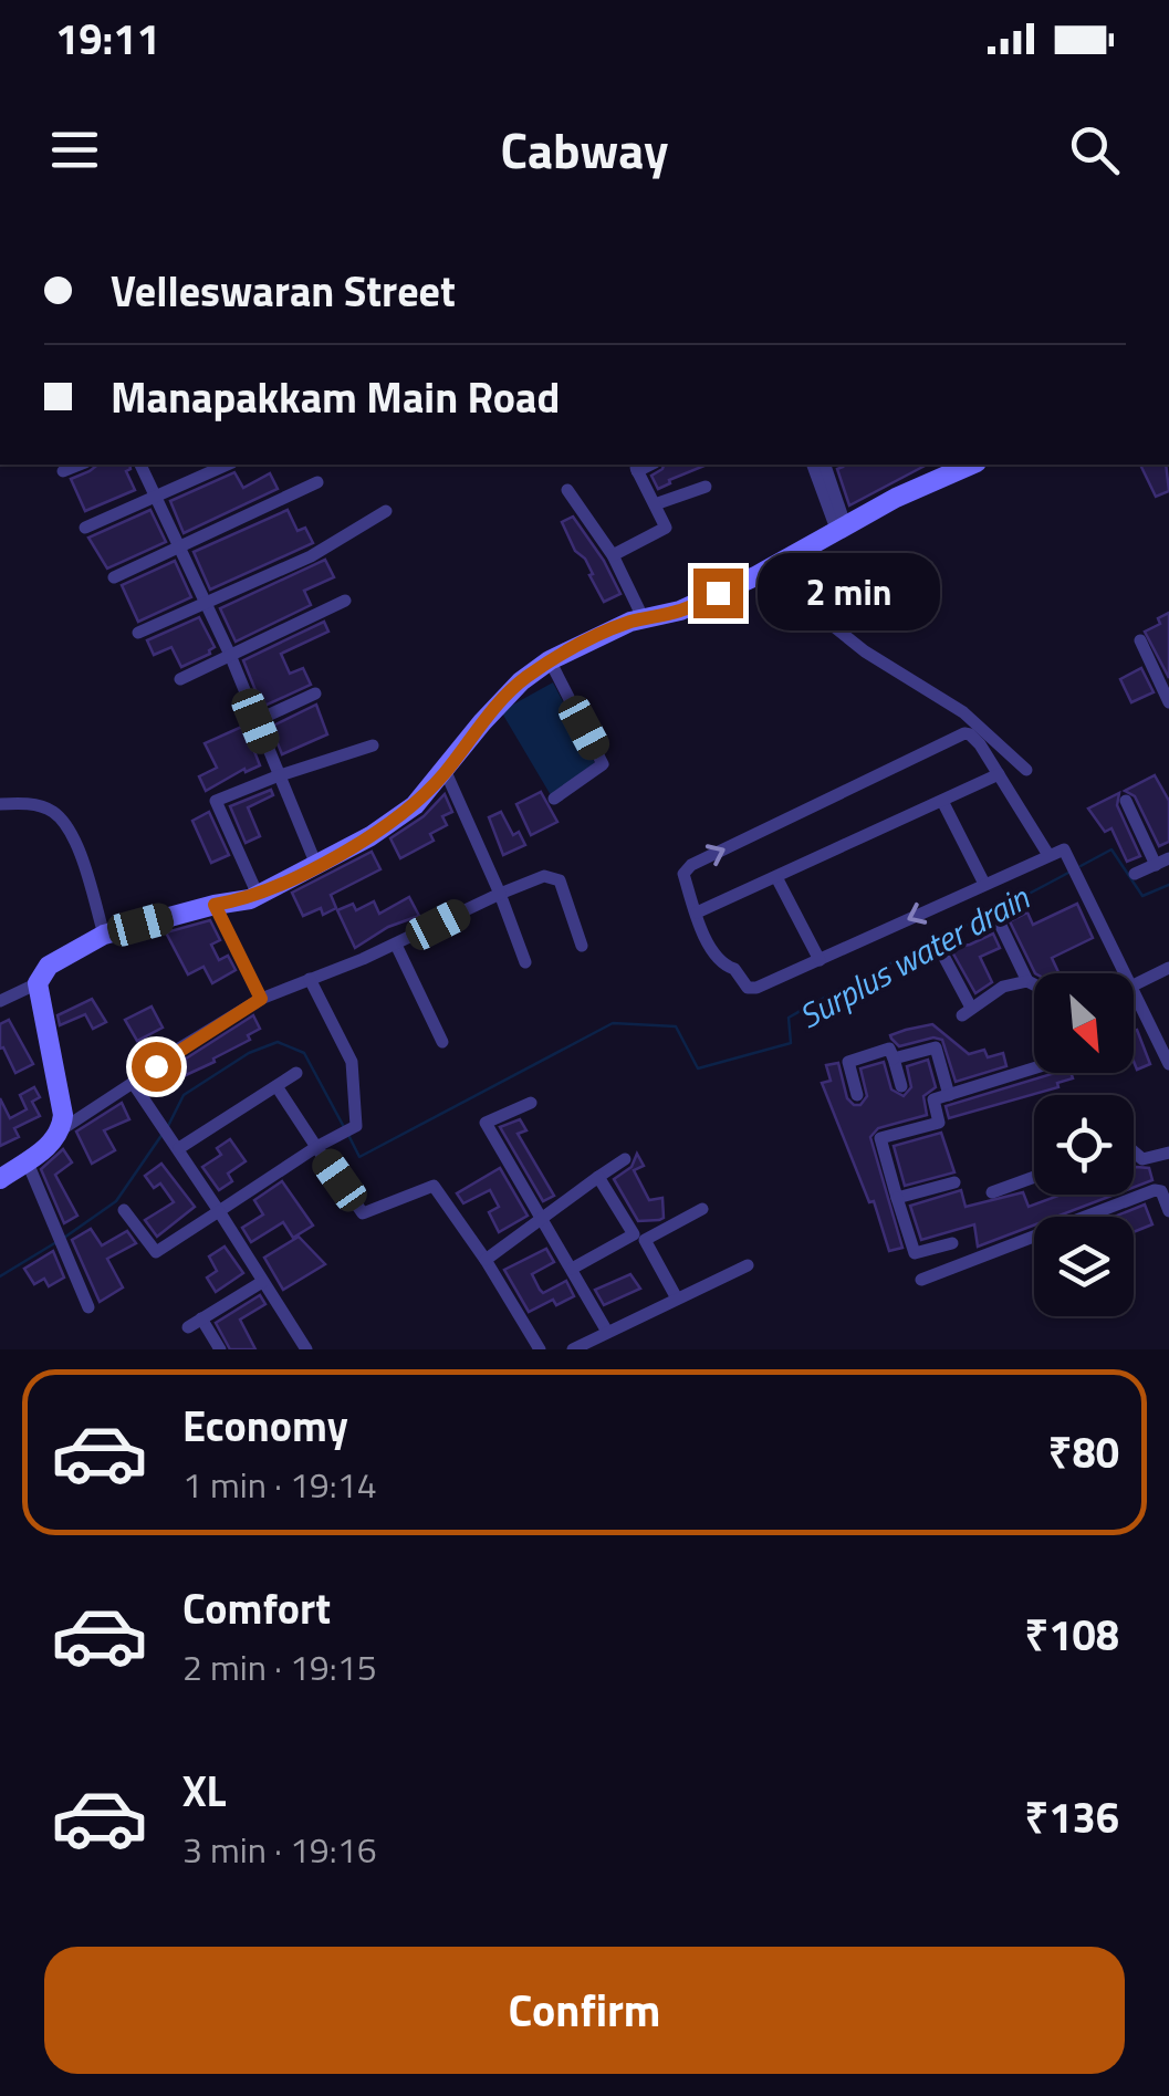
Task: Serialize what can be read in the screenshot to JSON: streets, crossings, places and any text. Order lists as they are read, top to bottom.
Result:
{
  "water": ["Surplus water drain"],
  "north": "bottom right",
  "page": {
    "status": "19:11",
    "header": "Cabway",
    "banner": ["Velleswaran Street", "Manapakkam Main Road"],
    "bubble": "2 min",
    "list": [
      {
        "name": "Economy",
        "note": "1 min · 19:14",
        "value": "₹80"
      },
      {
        "name": "Comfort",
        "note": "2 min · 19:15",
        "value": "₹108"
      },
      {
        "name": "XL",
        "note": "3 min · 19:16",
        "value": "₹136"
      }
    ],
    "buttons": "Confirm"
  }
}
